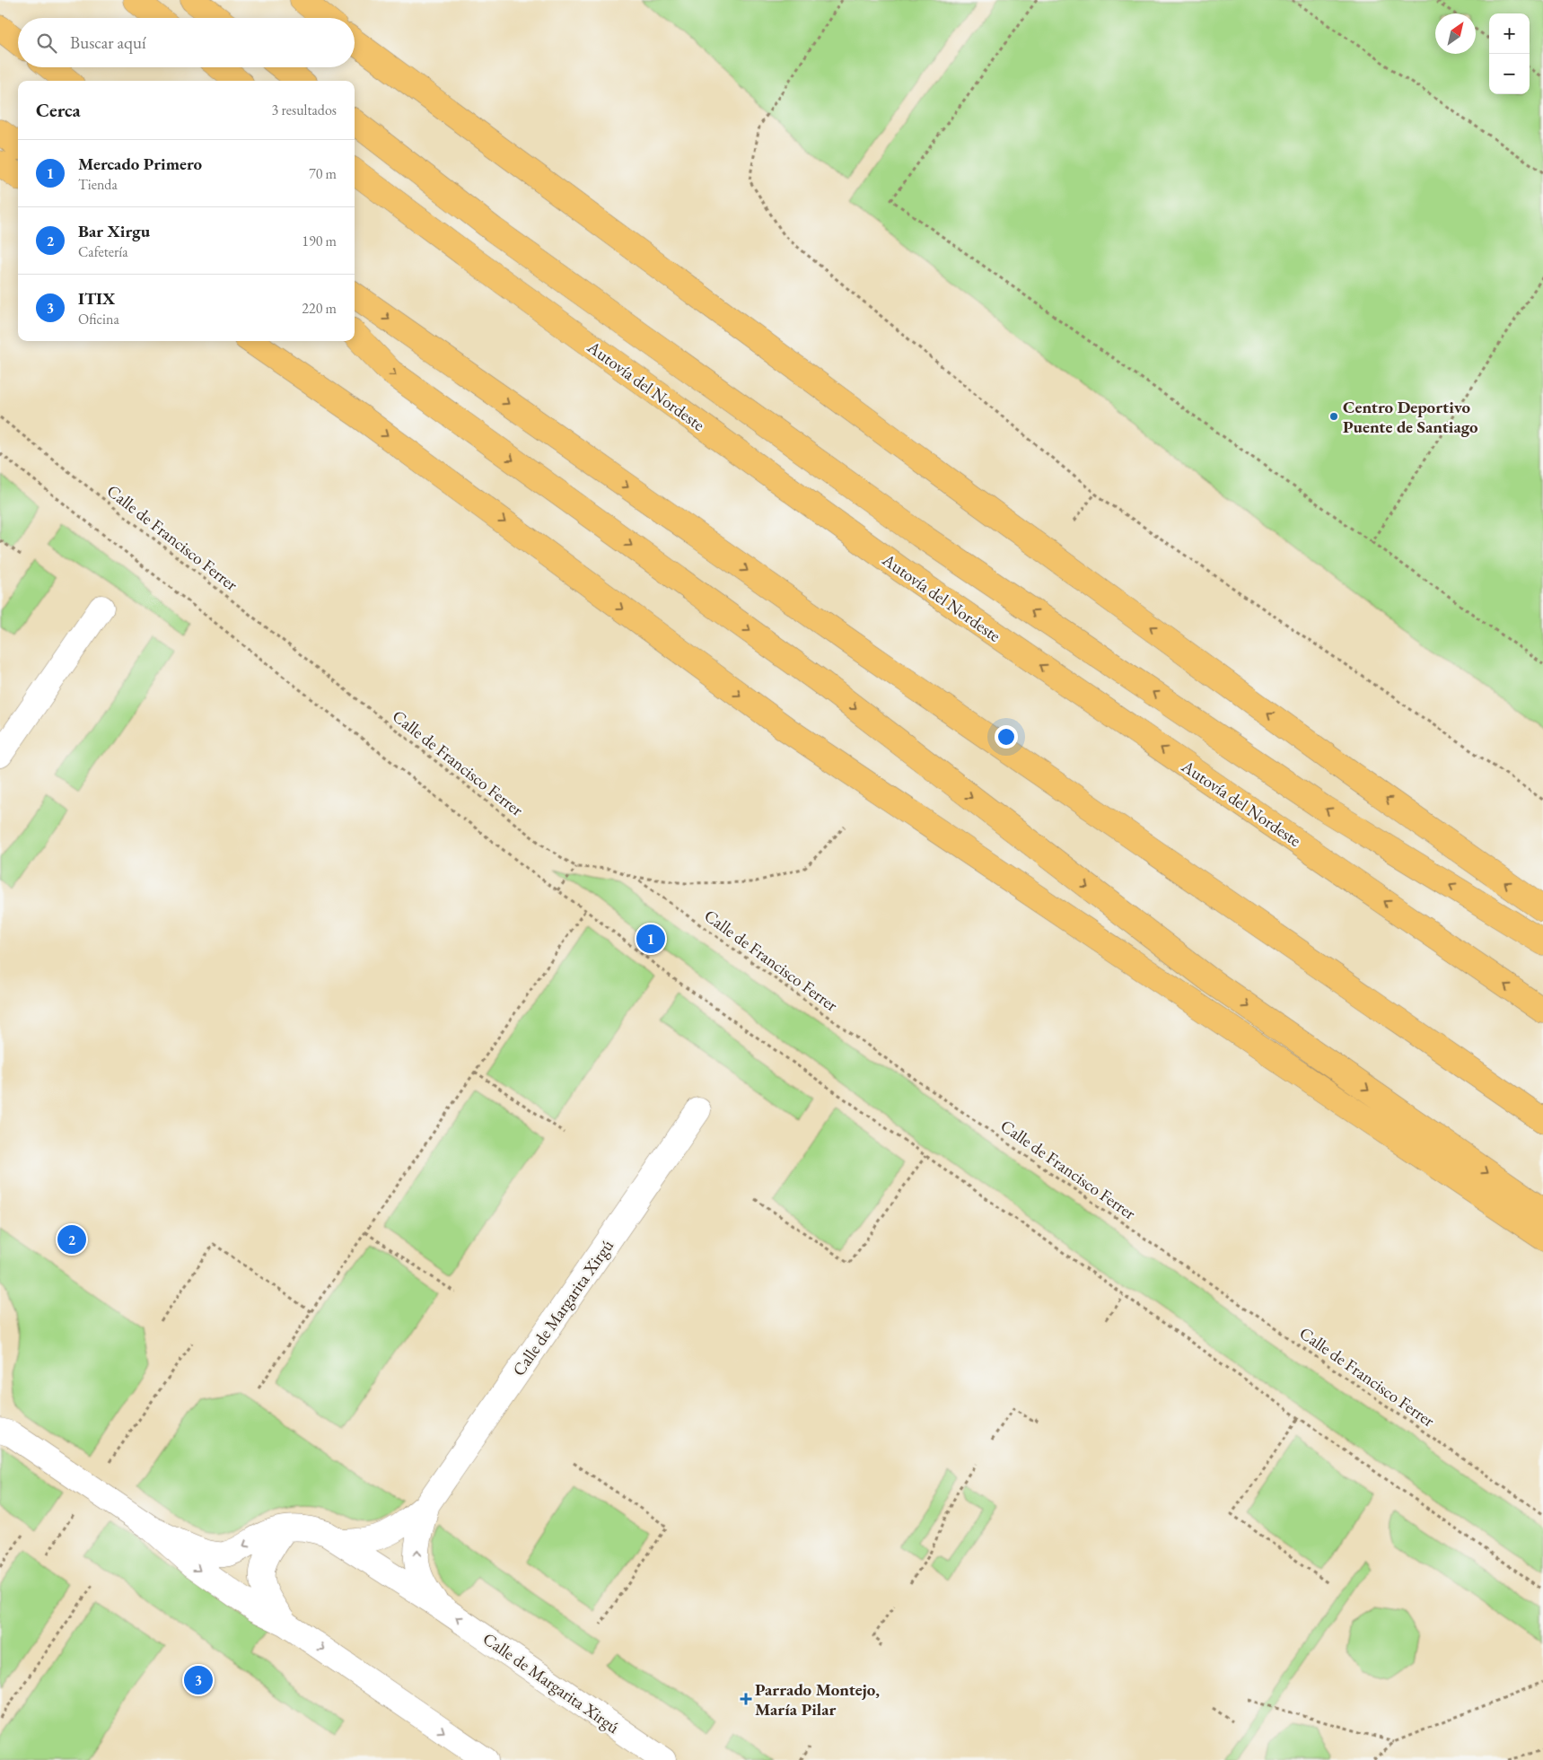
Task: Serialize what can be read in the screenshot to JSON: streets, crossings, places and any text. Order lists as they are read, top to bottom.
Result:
{
  "streets": {
    "highway": ["Autovía del Nordeste"],
    "street": ["Calle de Margarita Xirgú"],
    "path": ["Calle de Francisco Ferrer"]
  },
  "places": {
    "other": ["Centro Deportivo Puente de Santiago"],
    "health": ["Parrado Montejo, María Pilar"]
  },
  "north": "top right",
  "page": {
    "map_buttons": ["+", "−"],
    "search": "Buscar aquí",
    "heading": ["Cerca", "3 resultados"],
    "list": [
      {
        "mark": "1",
        "name": "Mercado Primero",
        "note": "Tienda",
        "value": "70 m"
      },
      {
        "mark": "2",
        "name": "Bar Xirgu",
        "note": "Cafetería",
        "value": "190 m"
      },
      {
        "mark": "3",
        "name": "ITIX",
        "note": "Oficina",
        "value": "220 m"
      }
    ],
    "pins": ["1", "2", "3"]
  }
}
